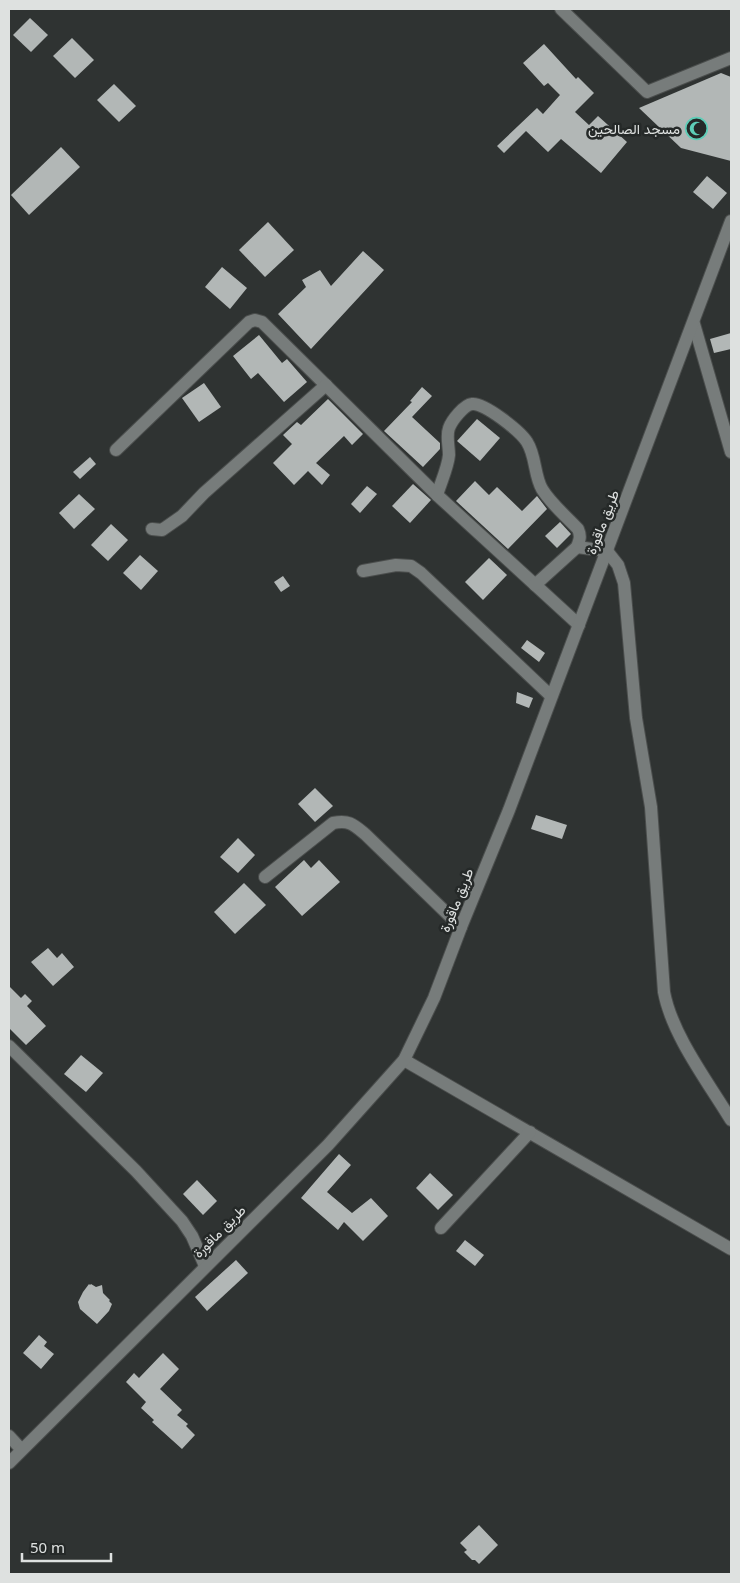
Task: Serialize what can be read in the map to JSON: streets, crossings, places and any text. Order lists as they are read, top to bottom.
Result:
{
  "streets": {
    "street": ["طريق ماقورة"]
  },
  "places": {
    "mosque": ["مسجد الصالحين"]
  },
  "scale_bar": "50 m"
}
